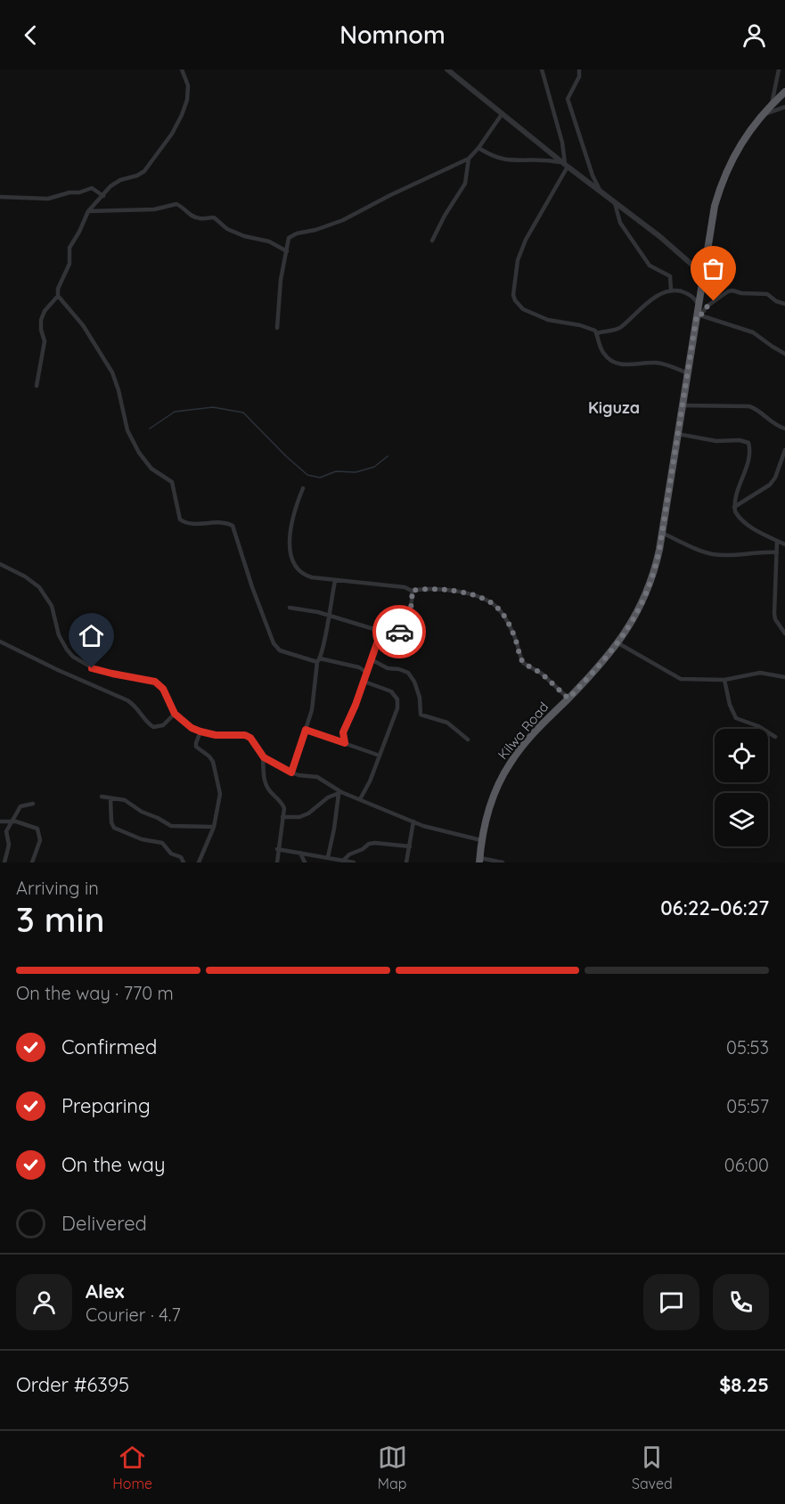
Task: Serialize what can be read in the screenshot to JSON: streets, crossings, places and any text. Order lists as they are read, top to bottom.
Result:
{
  "streets": {
    "highway": ["Kilwa Road"]
  },
  "districts": ["Kiguza"],
  "page": {
    "header": "Nomnom",
    "heading": ["3 min", "Arriving in", "06:22–06:27"],
    "panel": [
      "Alex",
      "Courier · 4.7",
      "Order #6395",
      "$8.25"
    ],
    "bar": "On the way · 770 m",
    "list": [
      ["Confirmed", "05:53"],
      ["Preparing", "05:57"],
      ["On the way", "06:00"],
      "Delivered"
    ],
    "tabs": ["Home", "Map", "Saved"]
  }
}
